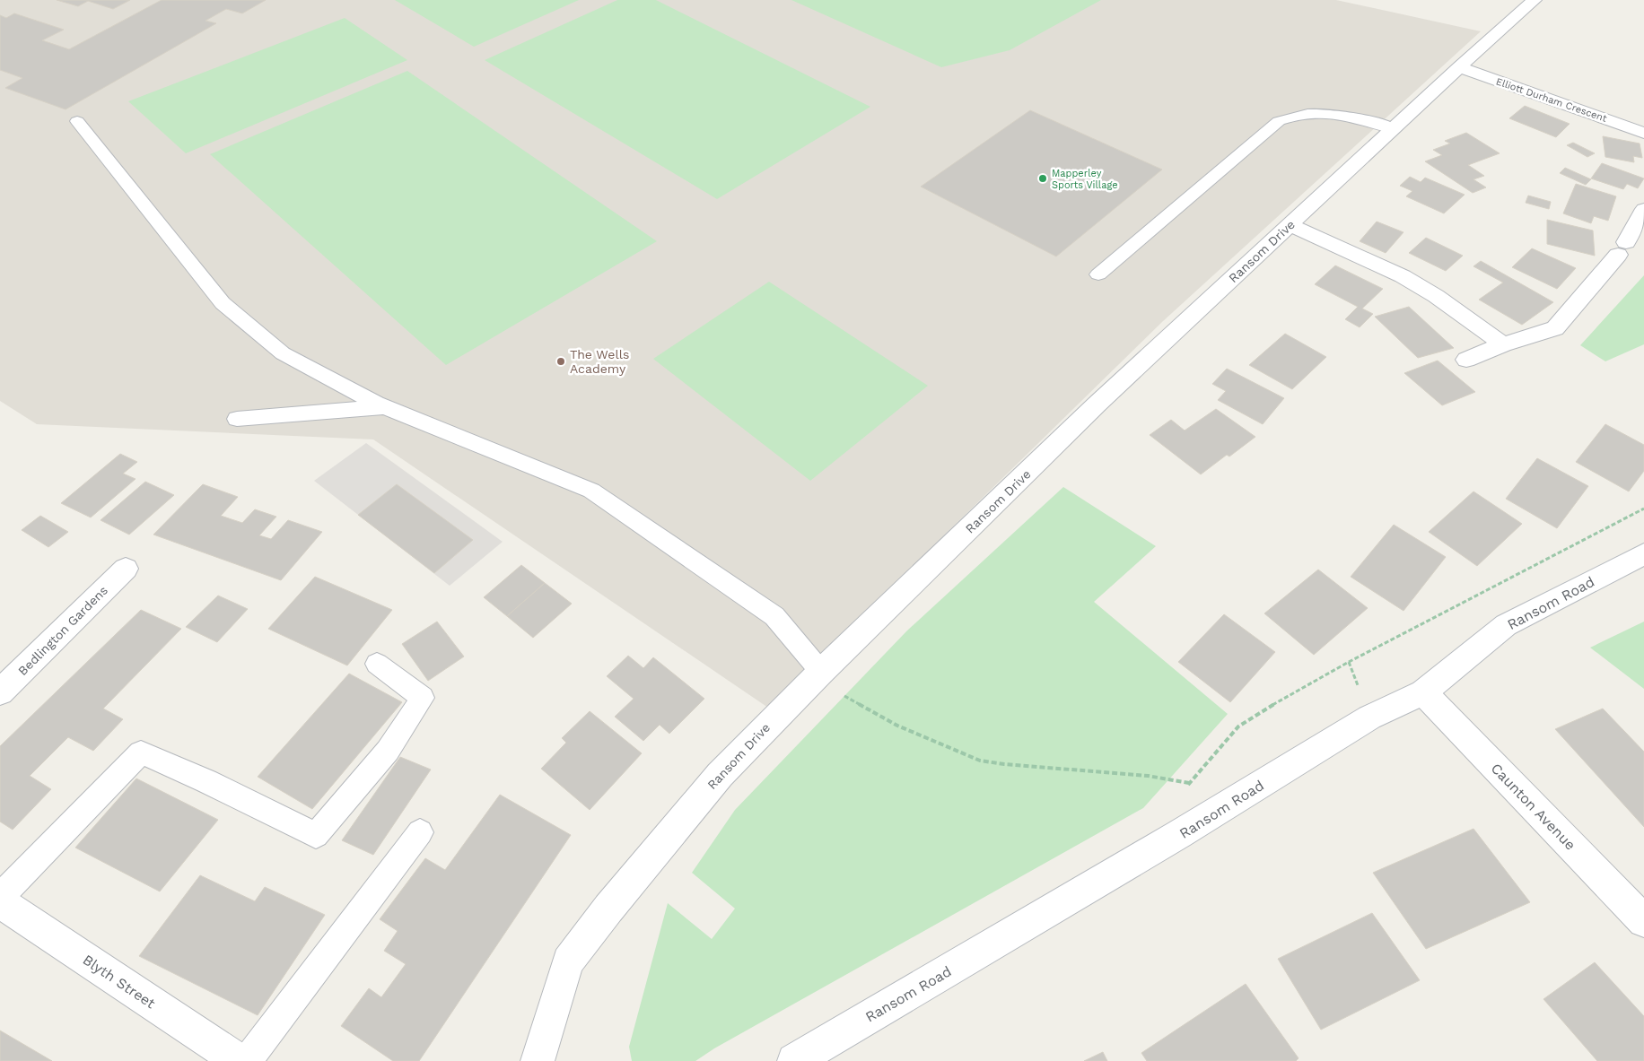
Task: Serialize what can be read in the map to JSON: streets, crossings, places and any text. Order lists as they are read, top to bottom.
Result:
{
  "streets": {
    "street": [
      "Elliott Durham Crescent",
      "Ransom Drive",
      "Ransom Road",
      "Bedlington Gardens",
      "Caunton Avenue",
      "Blyth Street"
    ]
  },
  "crossings": [
    ["Elliott Durham Crescent", "Ransom Drive"],
    ["Ransom Road", "Caunton Avenue"]
  ],
  "places": ["Mapperley Sports Village", "The Wells Academy"]
}
